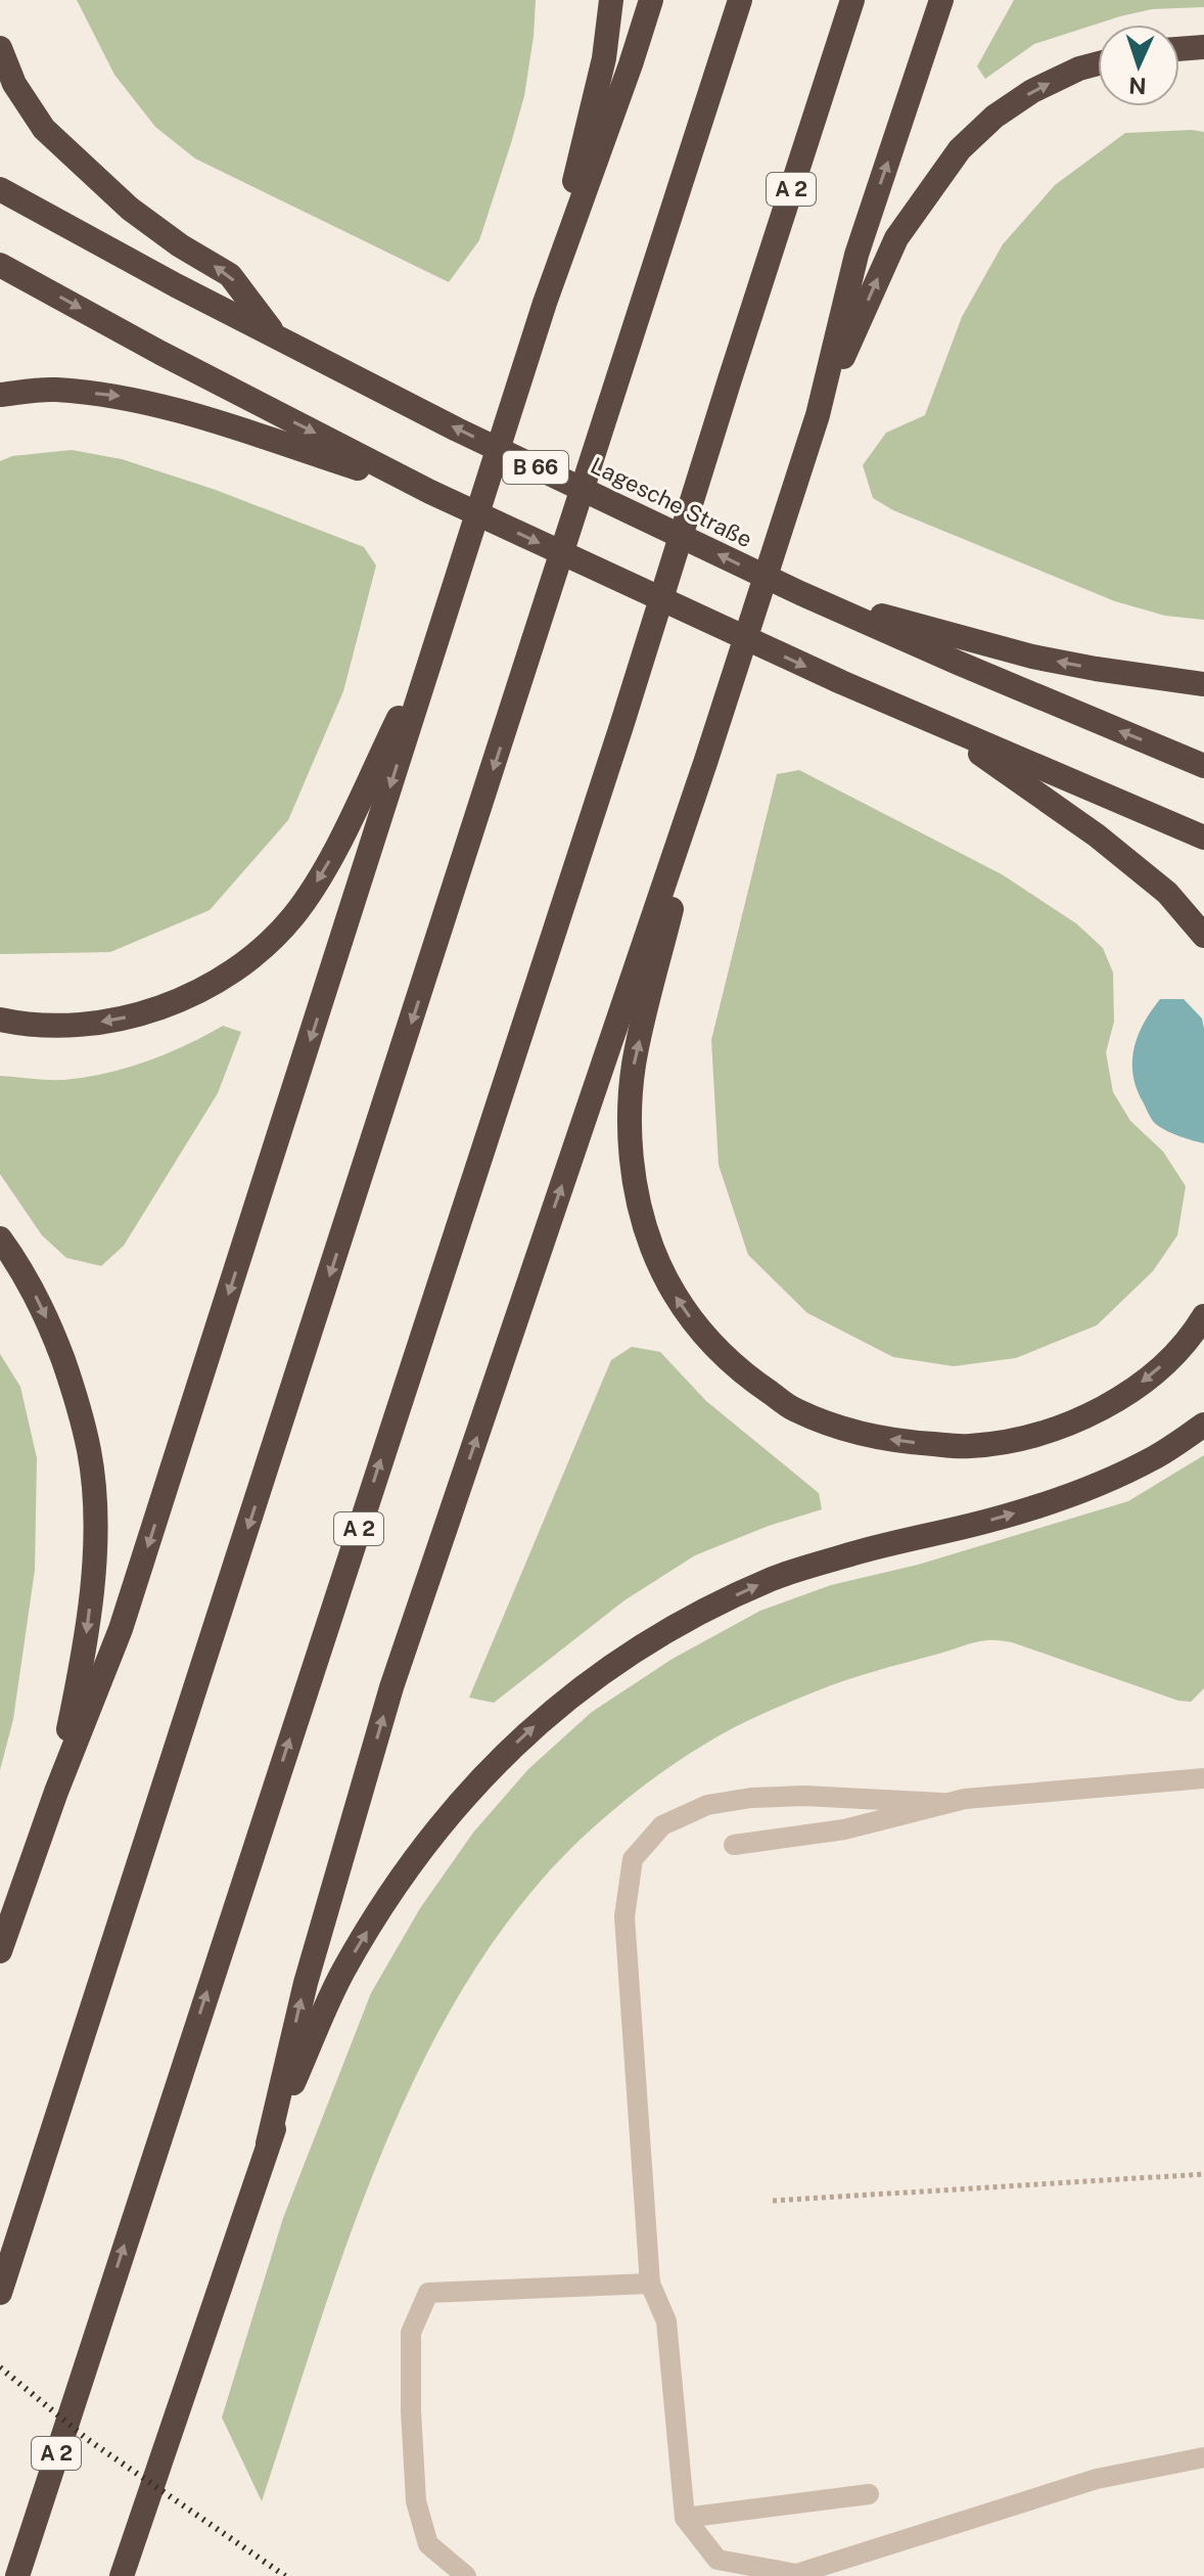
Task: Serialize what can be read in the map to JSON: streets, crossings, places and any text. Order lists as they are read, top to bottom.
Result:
{
  "streets": {
    "highway": ["A 2", "B 66", "Lagesche Straße"]
  },
  "north": "bottom"
}
